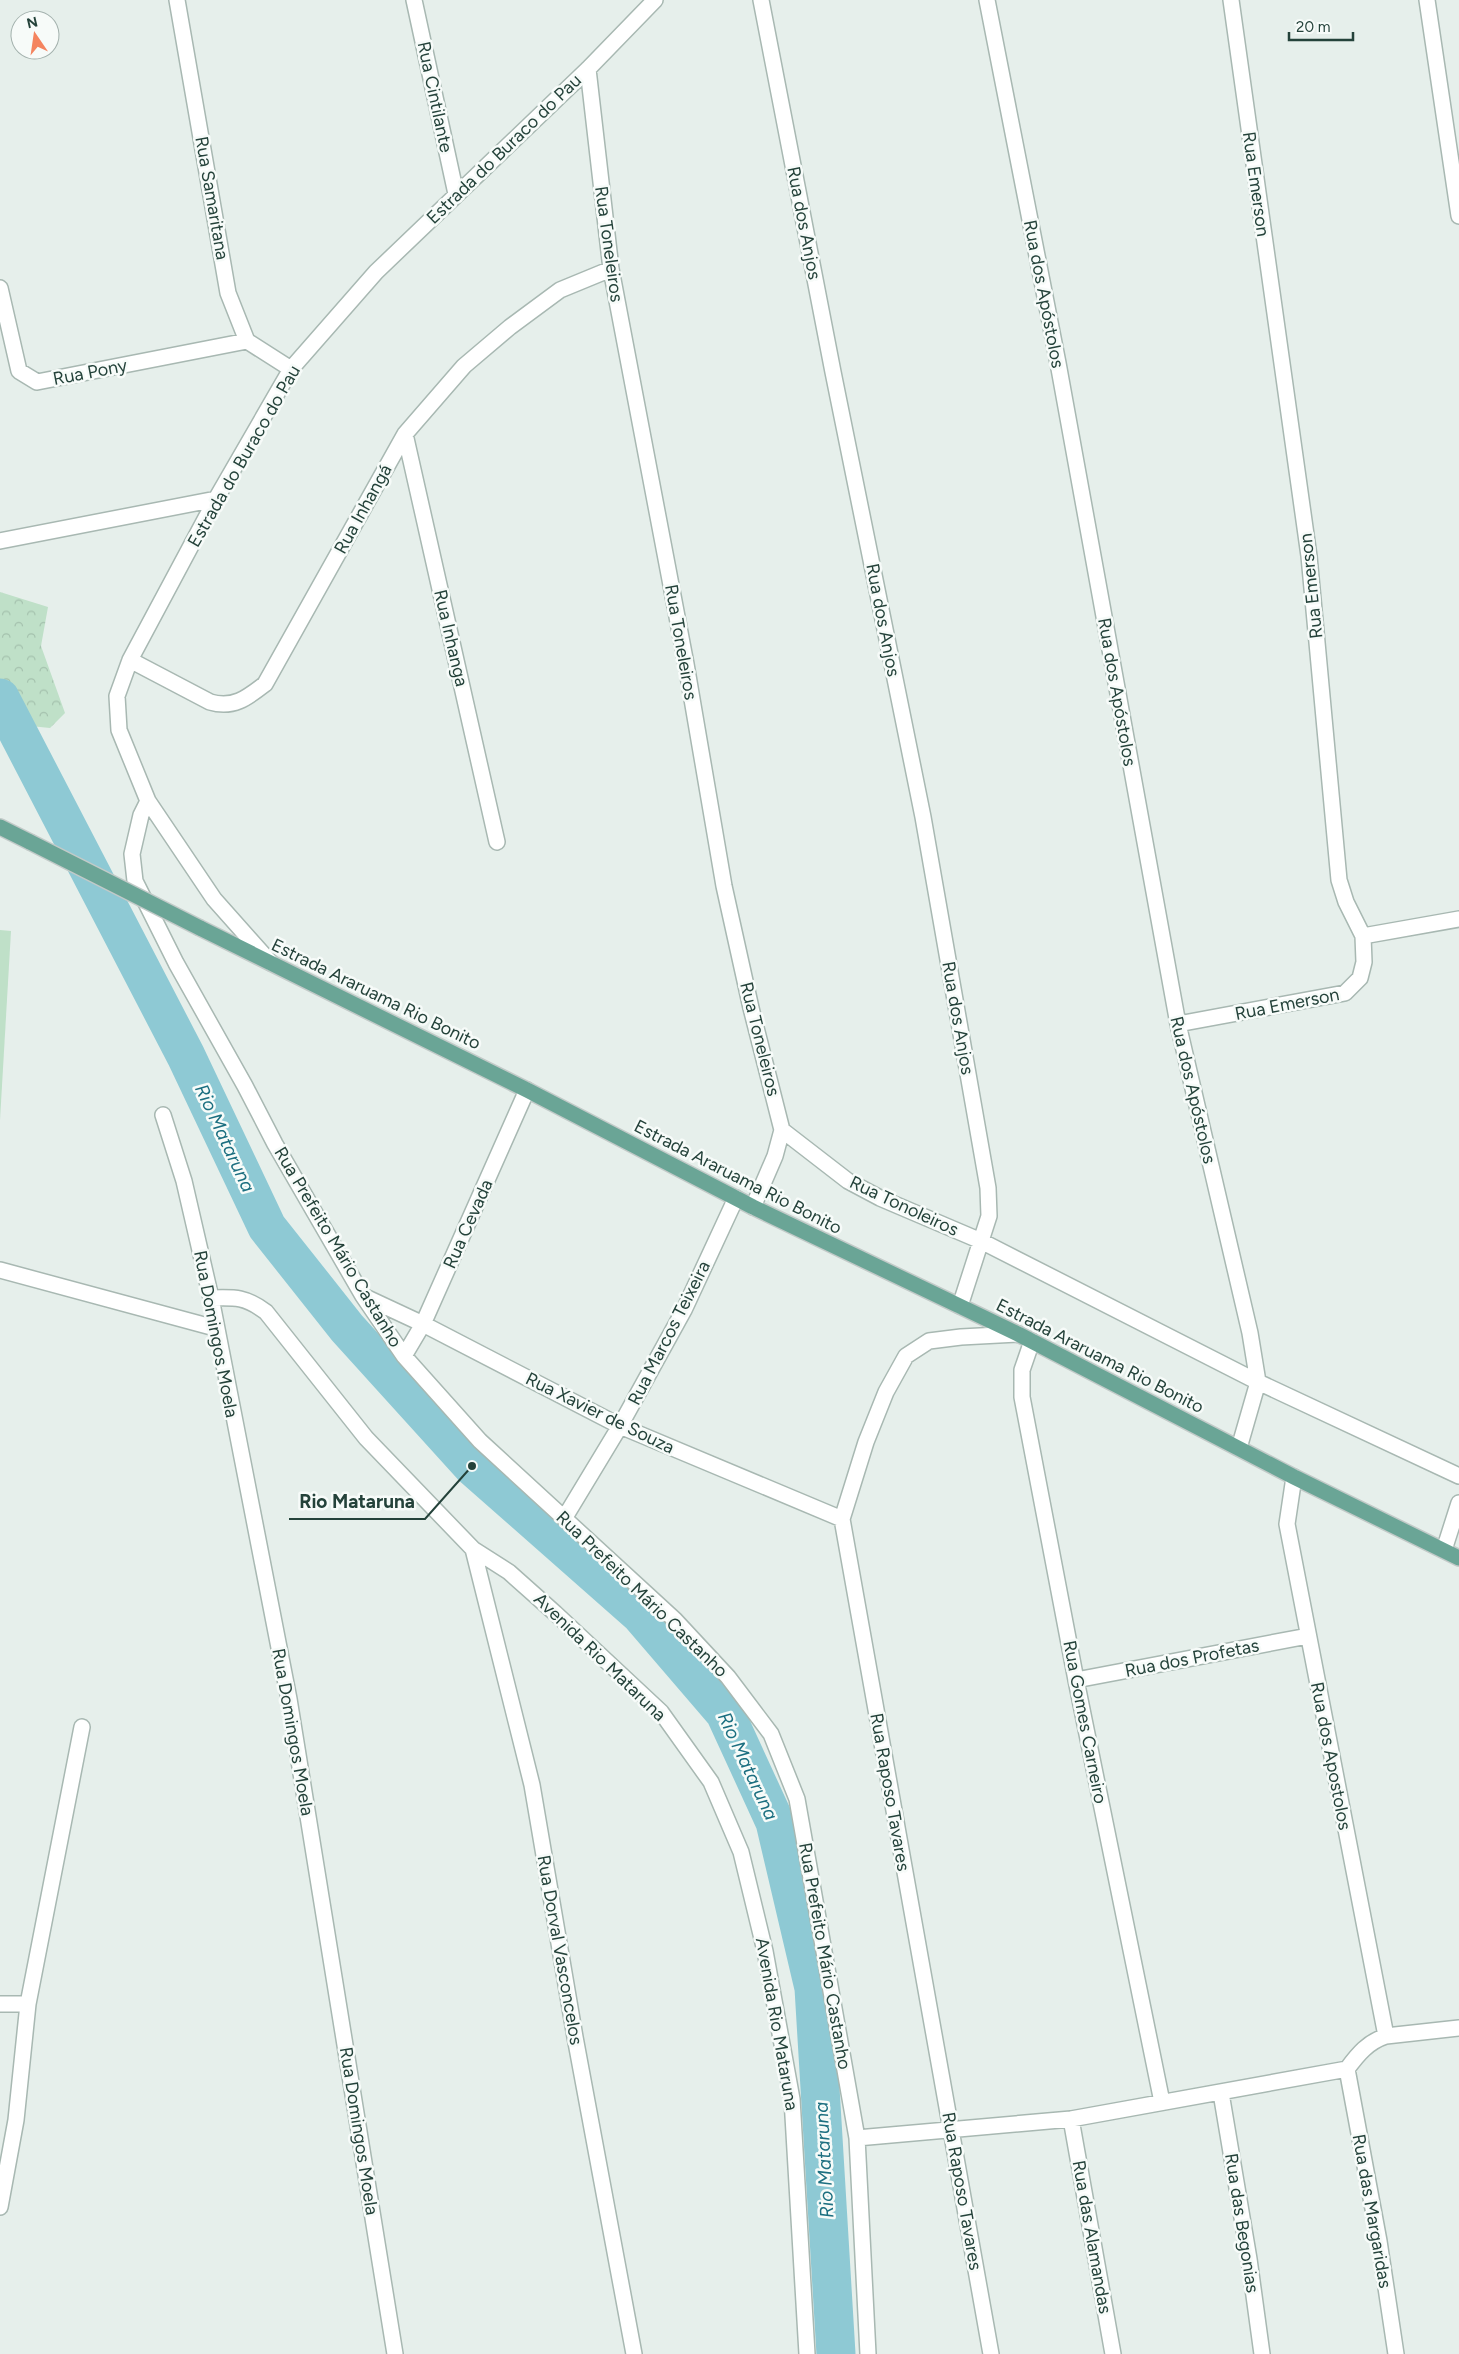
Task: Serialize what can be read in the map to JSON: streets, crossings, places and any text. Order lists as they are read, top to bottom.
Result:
{
  "streets": {
    "main road": ["Estrada Araruama Rio Bonito"],
    "street": [
      "Rua Cintilante",
      "Estrada do Buraco do Pau",
      "Rua Emerson",
      "Rua Samaritana",
      "Rua dos Anjos",
      "Rua Toneleiros",
      "Rua dos Apóstolos",
      "Rua Pony",
      "Rua Inhangá",
      "Rua Inhanga",
      "Rua Tonoleiros",
      "Rua Cevada",
      "Rua Prefeito Mário Castanho",
      "Rua Marcos Teixeira",
      "Rua Domingos Moela",
      "Rua Xavier de Souza",
      "Avenida Rio Mataruna",
      "Rua dos Profetas",
      "Rua Gomes Carneiro",
      "Rua dos Apostolos",
      "Rua Raposo Tavares",
      "Rua Dorval Vasconcelos",
      "Rua das Margaridas",
      "Rua das Begonias",
      "Rua das Alamandas"
    ]
  },
  "crossings": [
    ["Rua Cintilante", "Estrada do Buraco do Pau"],
    ["Estrada do Buraco do Pau", "Rua Toneleiros"],
    ["Estrada do Buraco do Pau", "Rua Inhangá"],
    ["Estrada do Buraco do Pau", "Estrada Araruama Rio Bonito"],
    ["Estrada do Buraco do Pau", "Rua Prefeito Mário Castanho"],
    ["Rua Emerson", "Rua dos Apóstolos"],
    ["Rua Samaritana", "Rua Pony"],
    ["Rua dos Anjos", "Estrada Araruama Rio Bonito"],
    ["Rua dos Anjos", "Rua Tonoleiros"],
    ["Rua Toneleiros", "Rua Inhangá"],
    ["Rua Toneleiros", "Estrada Araruama Rio Bonito"],
    ["Rua Toneleiros", "Rua Tonoleiros"],
    ["Rua dos Apóstolos", "Estrada Araruama Rio Bonito"],
    ["Rua Inhangá", "Rua Inhanga"],
    ["Estrada Araruama Rio Bonito", "Rua Cevada"],
    ["Estrada Araruama Rio Bonito", "Rua Marcos Teixeira"],
    ["Estrada Araruama Rio Bonito", "Rua Gomes Carneiro"],
    ["Estrada Araruama Rio Bonito", "Rua dos Apostolos"],
    ["Estrada Araruama Rio Bonito", "Rua Raposo Tavares"],
    ["Rua Cevada", "Rua Prefeito Mário Castanho"],
    ["Rua Cevada", "Rua Xavier de Souza"],
    ["Rua Prefeito Mário Castanho", "Rua Marcos Teixeira"],
    ["Rua Prefeito Mário Castanho", "Rua Xavier de Souza"],
    ["Rua Marcos Teixeira", "Rua Xavier de Souza"],
    ["Rua Domingos Moela", "Avenida Rio Mataruna"],
    ["Rua Xavier de Souza", "Rua Raposo Tavares"],
    ["Avenida Rio Mataruna", "Rua Dorval Vasconcelos"],
    ["Rua dos Profetas", "Rua Gomes Carneiro"],
    ["Rua dos Profetas", "Rua dos Apostolos"],
    ["Rua Gomes Carneiro", "Rua Raposo Tavares"]
  ],
  "water": ["Rio Mataruna"],
  "places": ["Rio Mataruna"],
  "scale_bar": "20 m",
  "north": "top"
}
